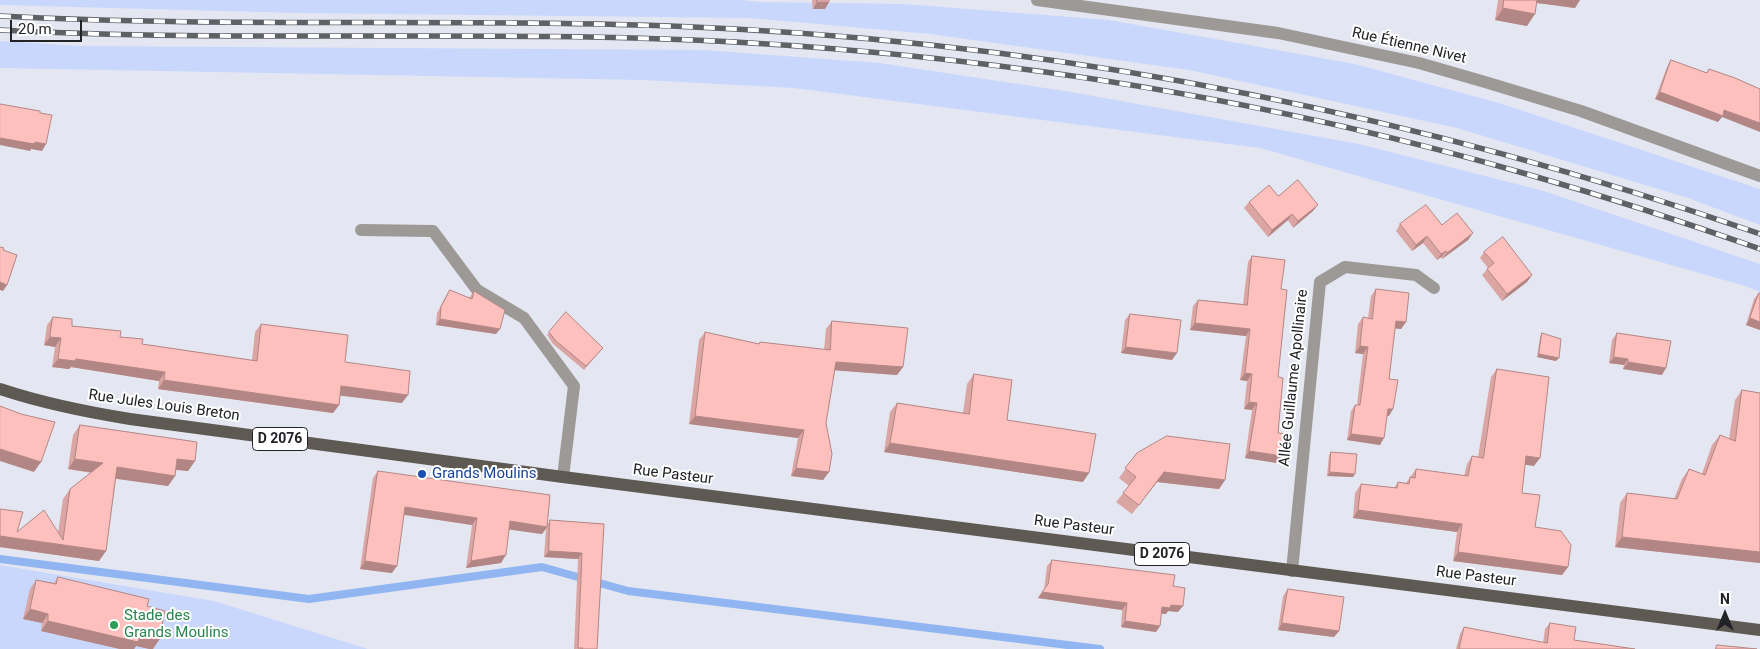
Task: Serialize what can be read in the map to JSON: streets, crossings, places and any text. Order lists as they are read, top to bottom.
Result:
{
  "streets": {
    "main road": ["Rue Jules Louis Breton", "D 2076", "Rue Pasteur"],
    "street": ["Rue Étienne Nivet", "Allée Guillaume Apollinaire"]
  },
  "crossings": [
    ["Allée Guillaume Apollinaire", "Rue Pasteur"],
    ["Rue Jules Louis Breton", "Rue Pasteur"]
  ],
  "places": ["Grands Moulins", "Stade des Grands Moulins"],
  "scale_bar": "20 m",
  "north": "top"
}
